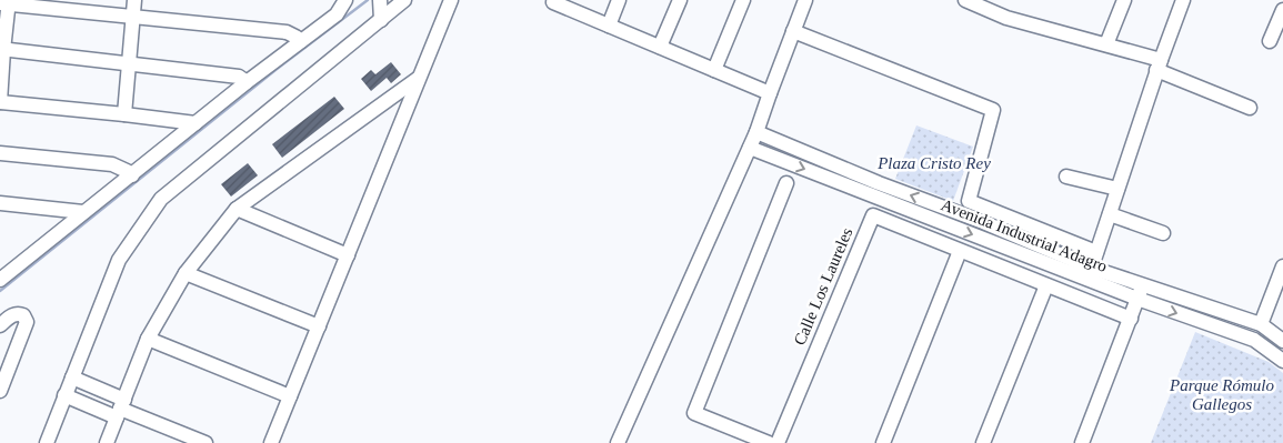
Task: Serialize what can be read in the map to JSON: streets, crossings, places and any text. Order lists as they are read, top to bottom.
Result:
{
  "streets": {
    "street": ["Avenida Industrial Adagro", "Calle Los Laureles"]
  },
  "parks": ["Plaza Cristo Rey", "Parque Rómulo Gallegos"]
}
